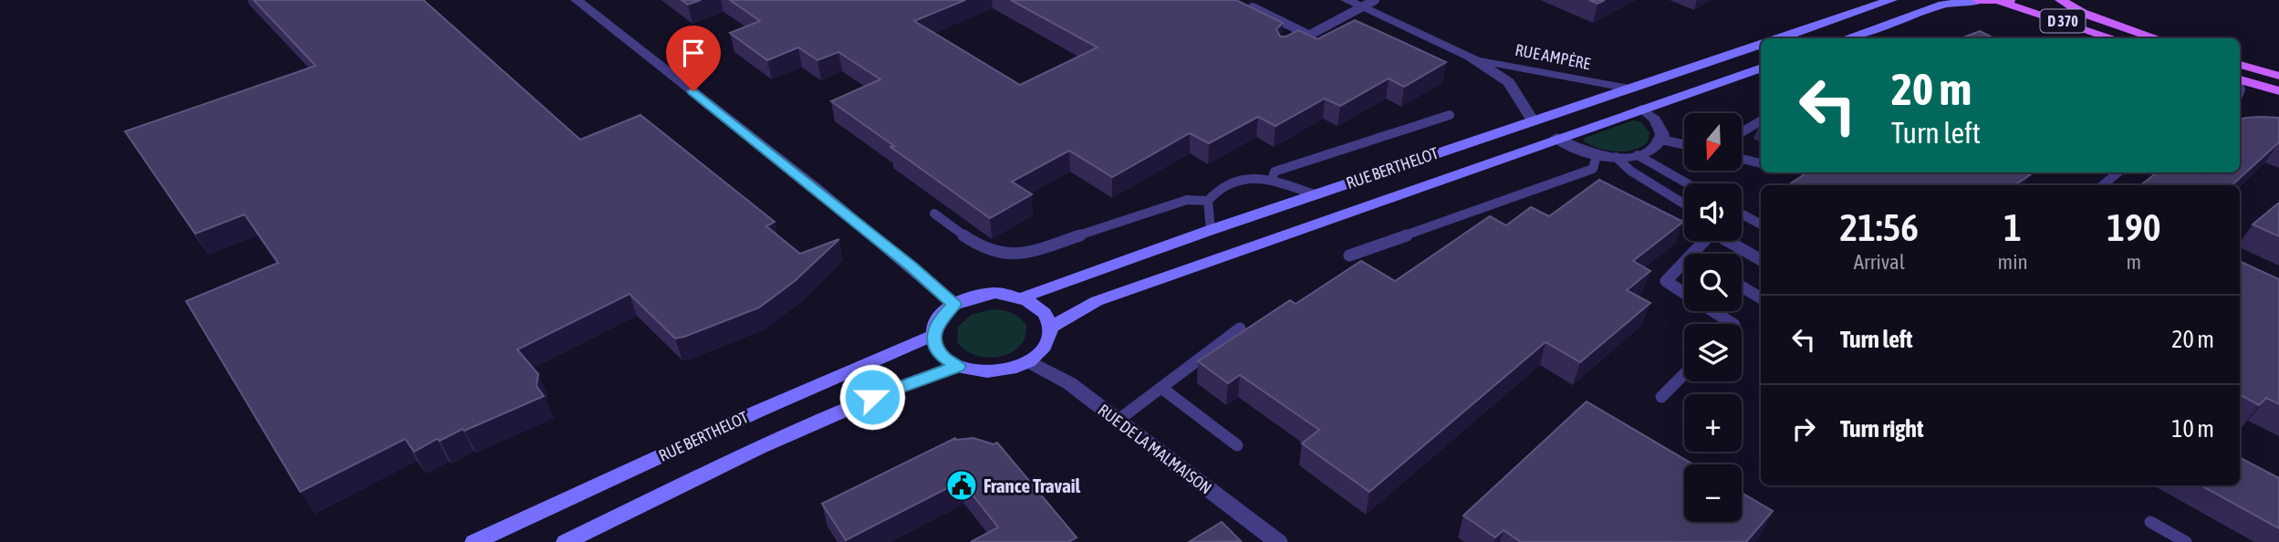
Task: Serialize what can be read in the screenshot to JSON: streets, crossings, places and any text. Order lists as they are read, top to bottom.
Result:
{
  "streets": {
    "main road": ["D 370", "RUE BERTHELOT"],
    "street": ["RUE AMPÈRE", "RUE DE LA MALMAISON"]
  },
  "crossings": [
    ["RUE AMPÈRE", "RUE BERTHELOT"],
    ["RUE BERTHELOT", "RUE DE LA MALMAISON"]
  ],
  "places": {
    "public building": ["France Travail"]
  },
  "north": "bottom",
  "page": {
    "turn": ["20 m", "Turn left"],
    "map_buttons": ["+", "−"],
    "eta": [
      "21:56",
      "Arrival",
      "1",
      "min",
      "190",
      "m"
    ],
    "list": [
      {
        "name": "Turn left",
        "value": "20 m"
      },
      {
        "name": "Turn right",
        "value": "10 m"
      }
    ]
  }
}
